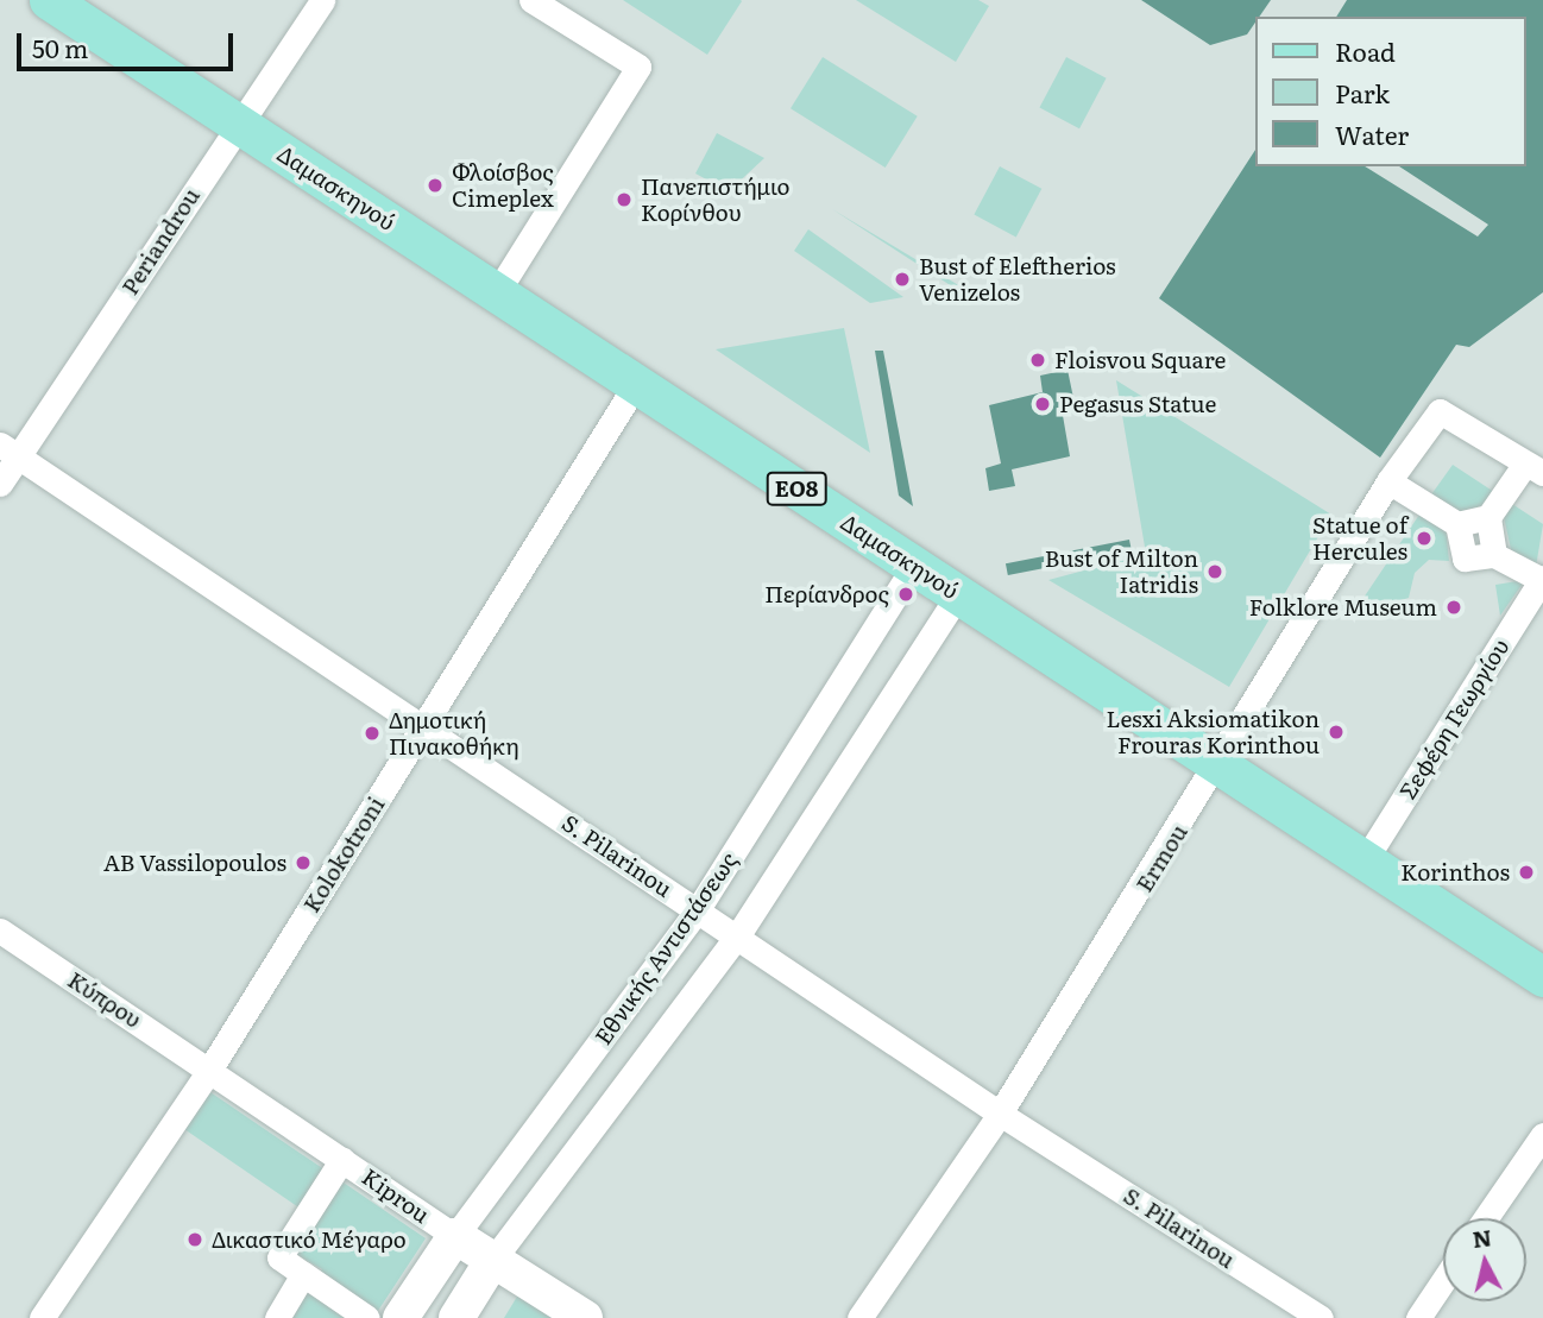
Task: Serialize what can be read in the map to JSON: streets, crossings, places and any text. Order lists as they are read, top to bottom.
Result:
{
  "streets": {
    "main road": ["Δαμασκηνού", "ΕΟ8"],
    "street": [
      "Periandrou",
      "Σεφέρη Γεωργίου",
      "Kolokotroni",
      "S. Pilarinou",
      "Ermou",
      "Εθνικής Αντιστάσεως",
      "Κύπρου",
      "Kiprou"
    ]
  },
  "crossings": [
    ["Δαμασκηνού", "Periandrou"],
    ["Δαμασκηνού", "Σεφέρη Γεωργίου"],
    ["Δαμασκηνού", "Kolokotroni"],
    ["Δαμασκηνού", "Ermou"],
    ["Δαμασκηνού", "Εθνικής Αντιστάσεως"],
    ["Periandrou", "S. Pilarinou"],
    ["Kolokotroni", "S. Pilarinou"],
    ["Kolokotroni", "Κύπρου"],
    ["Kolokotroni", "Kiprou"],
    ["S. Pilarinou", "Ermou"],
    ["S. Pilarinou", "Εθνικής Αντιστάσεως"],
    ["Εθνικής Αντιστάσεως", "Kiprou"],
    ["Κύπρου", "Kiprou"]
  ],
  "places": [
    "Φλοίσβος Cimeplex",
    "Πανεπιστήμιο Κορίνθου",
    "Bust of Eleftherios Venizelos",
    "Floisvou Square",
    "Pegasus Statue",
    "Statue of Hercules",
    "Bust of Milton Iatridis",
    "Περίανδρος",
    "Folklore Museum",
    "Lesxi Aksiomatikon Frouras Korinthou",
    "Δημοτική Πινακοθήκη",
    "AB Vassilopoulos",
    "Korinthos",
    "Δικαστικό Μέγαρο"
  ],
  "legend": ["Road", "Park", "Water"],
  "scale_bar": "50 m",
  "north": "top"
}
